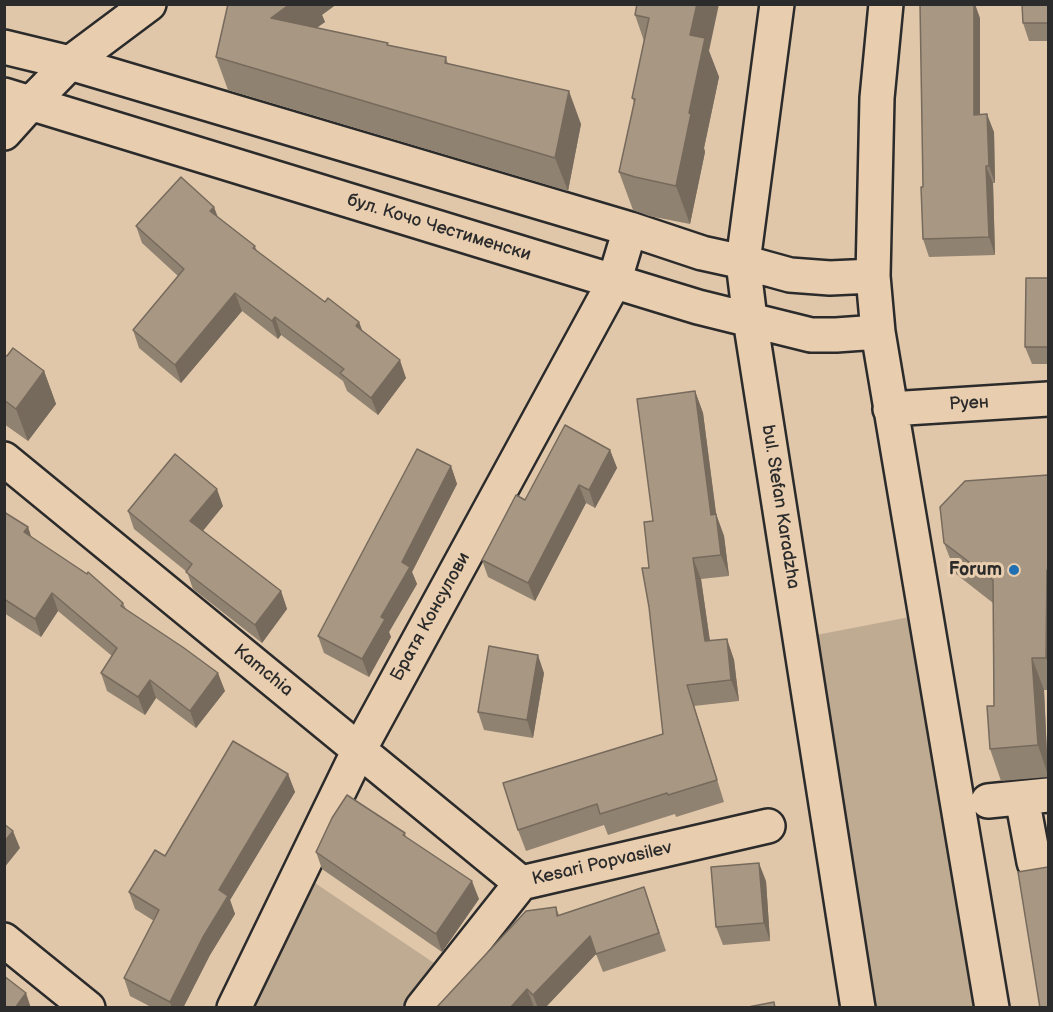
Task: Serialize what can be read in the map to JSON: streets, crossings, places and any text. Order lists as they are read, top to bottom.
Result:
{
  "streets": {
    "street": [
      "бул. Кочо Честименски",
      "Руен",
      "bul. Stefan Karadzha",
      "Братя Консулови",
      "Kamchia",
      "Kesari Popvasilev"
    ]
  },
  "crossings": [
    ["бул. Кочо Честименски", "bul. Stefan Karadzha"],
    ["бул. Кочо Честименски", "Братя Консулови"],
    ["Братя Консулови", "Kamchia"],
    ["Kamchia", "Kesari Popvasilev"]
  ],
  "places": ["Forum"]
}
